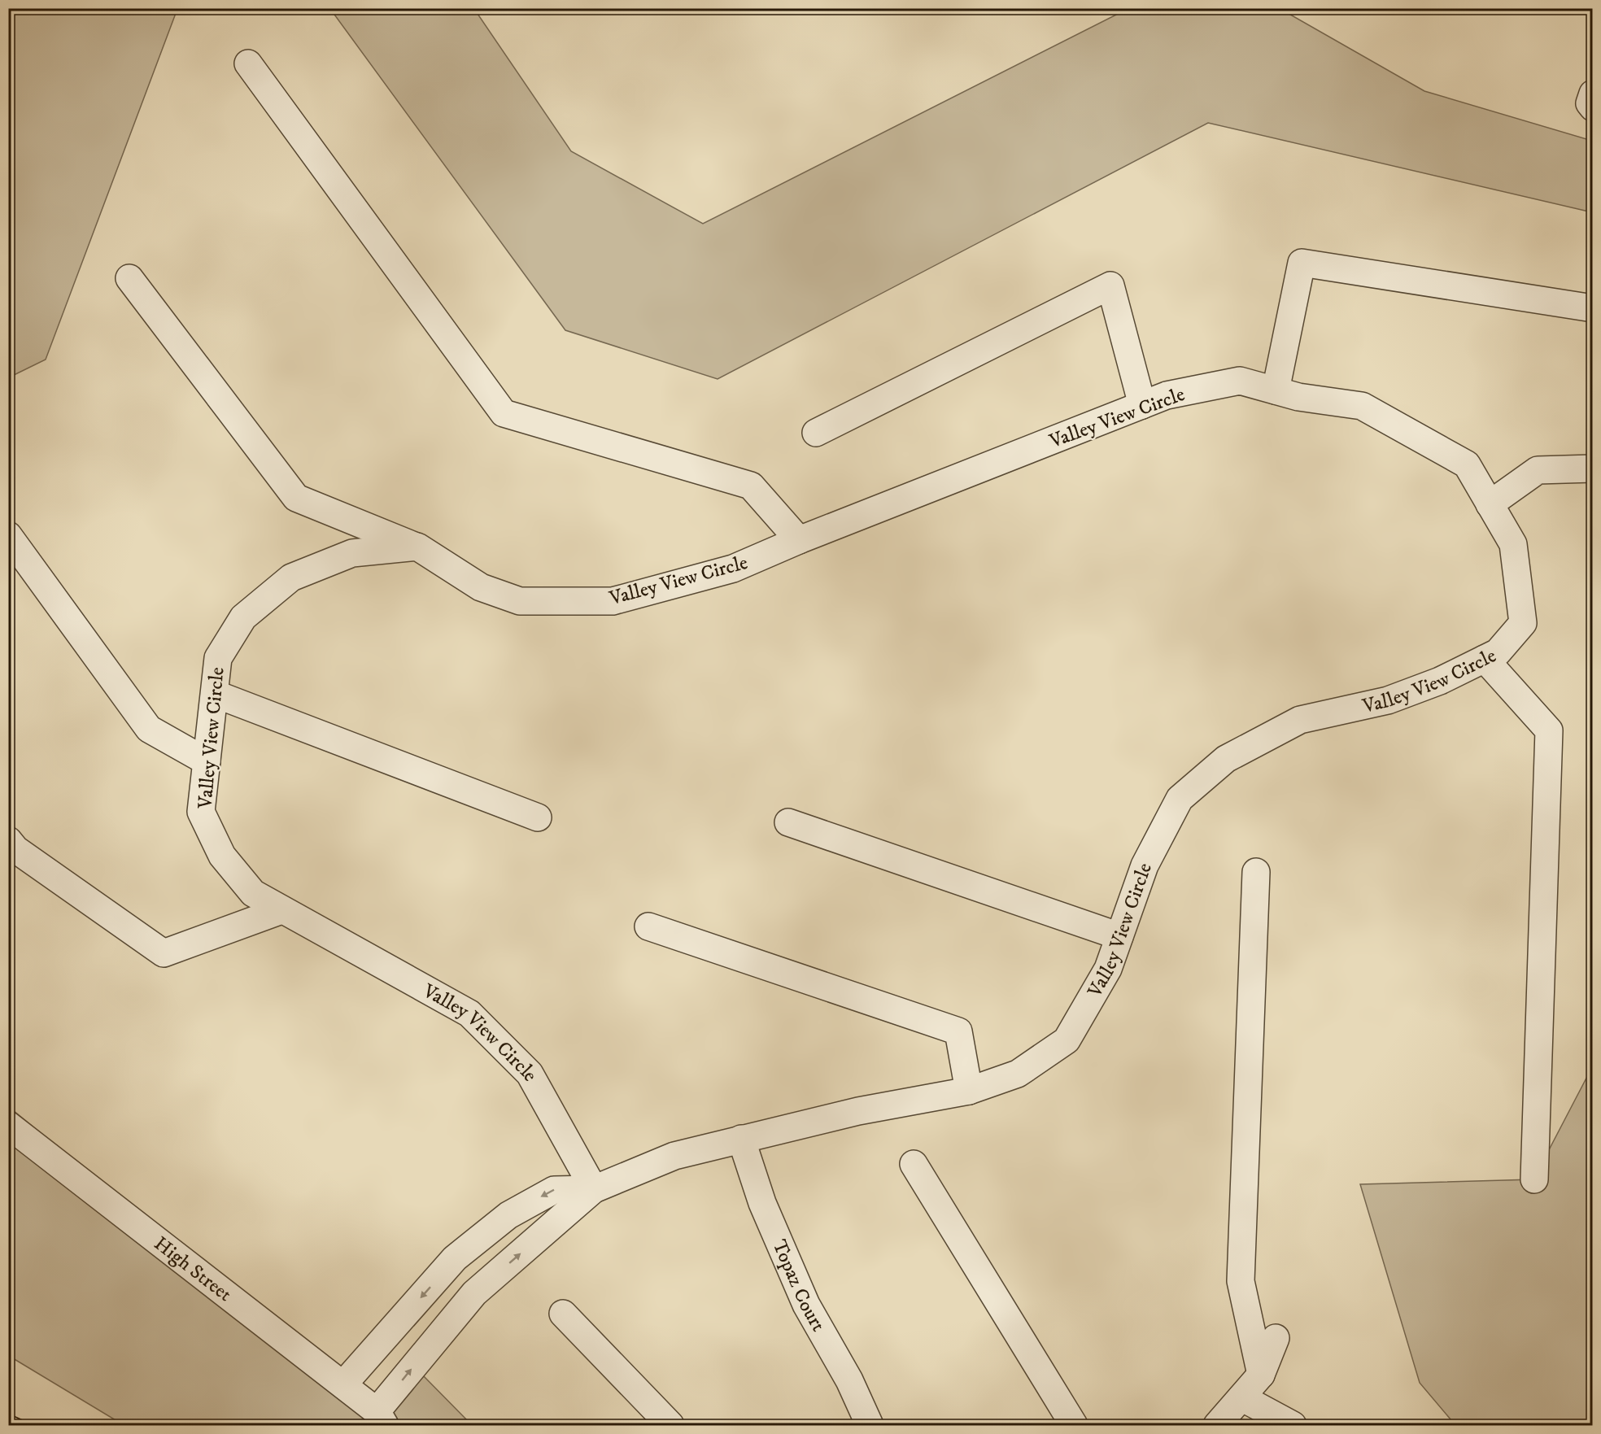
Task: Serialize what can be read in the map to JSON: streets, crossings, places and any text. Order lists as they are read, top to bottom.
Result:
{
  "streets": {
    "street": ["Valley View Circle", "High Street", "Topaz Court"]
  },
  "crossings": [
    ["Valley View Circle", "High Street"],
    ["Valley View Circle", "Topaz Court"]
  ]
}
